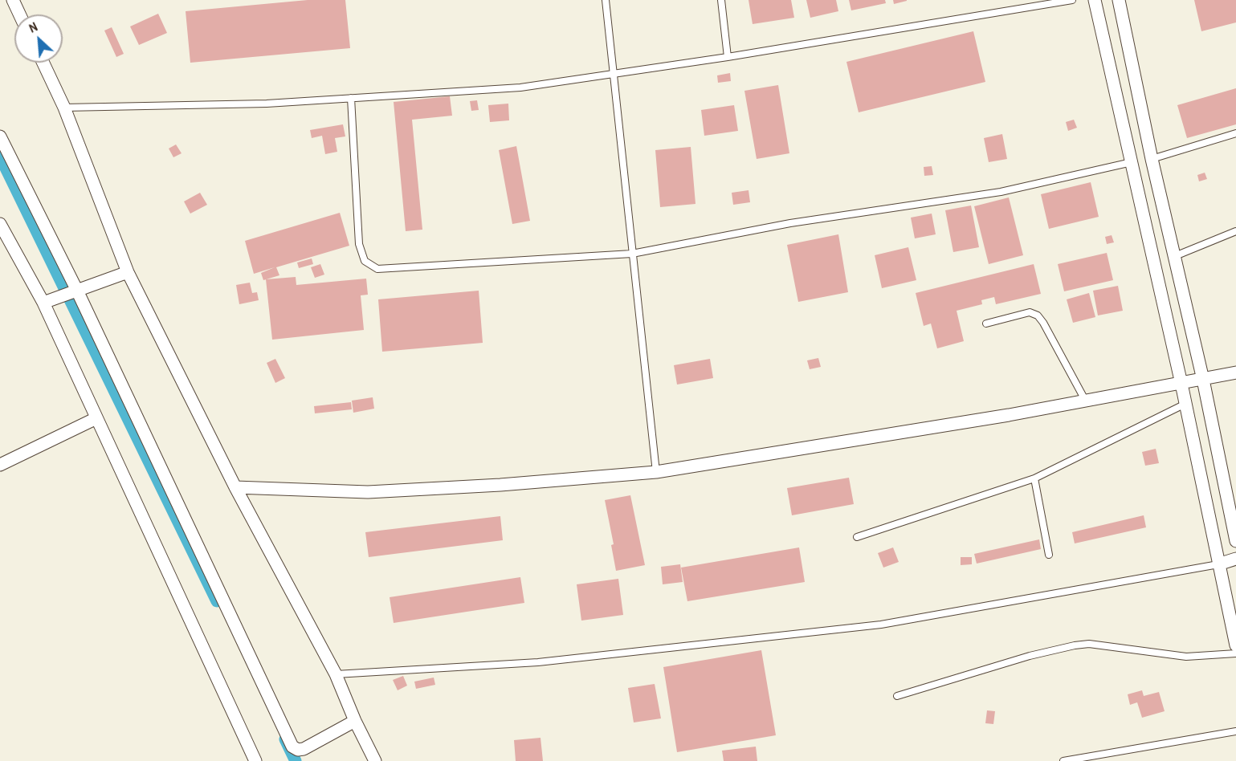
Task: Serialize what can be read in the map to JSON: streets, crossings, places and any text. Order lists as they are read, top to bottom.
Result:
{
  "north": "top left"
}
